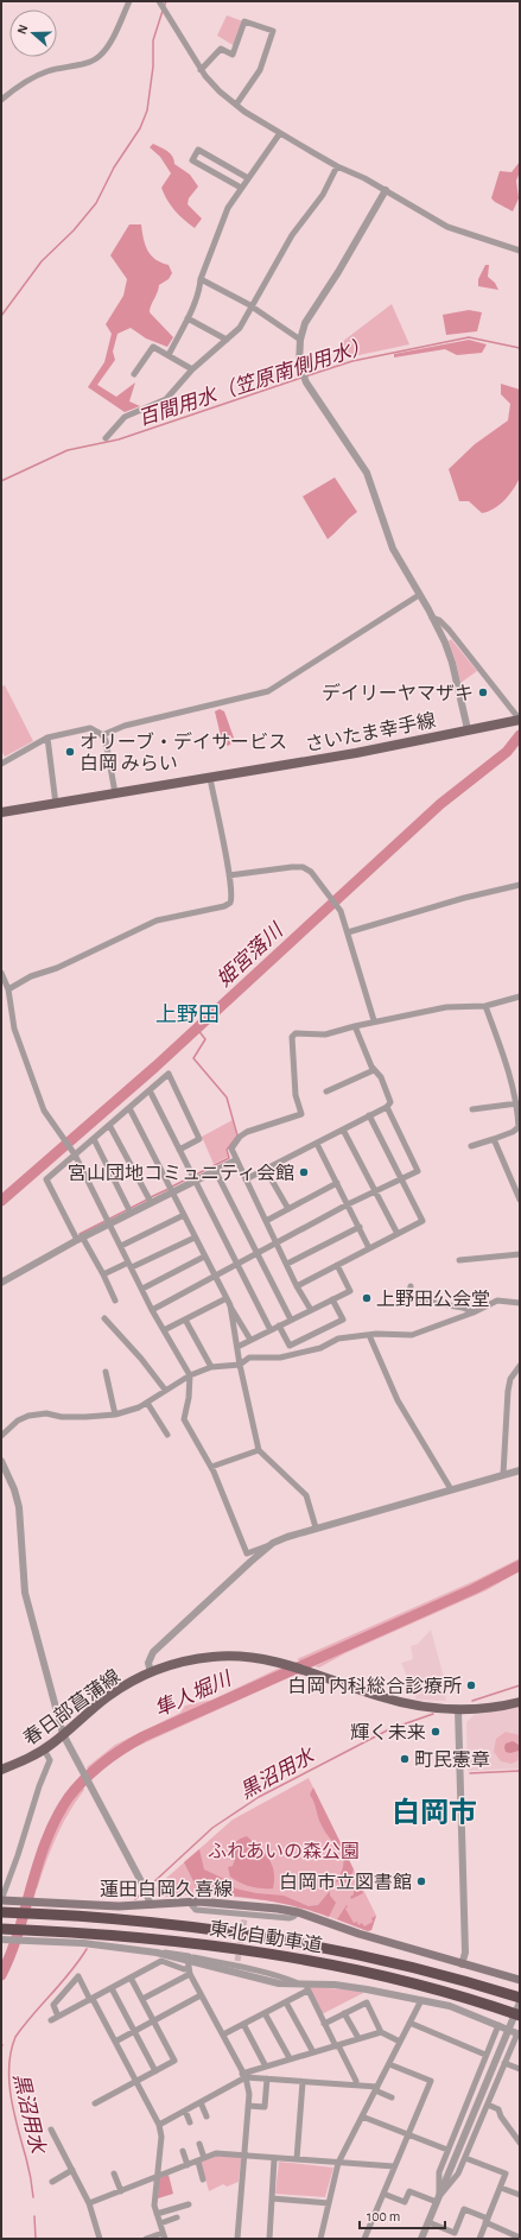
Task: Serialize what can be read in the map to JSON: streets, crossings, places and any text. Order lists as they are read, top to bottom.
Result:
{
  "streets": {
    "highway": ["東北自動車道"],
    "main road": ["さいたま幸手線", "春日部菖蒲線", "蓮田白岡久喜線"]
  },
  "districts": ["上野田", "白岡市"],
  "water": [
    "百間用水（笠原南側用水）",
    "姫宮落川",
    "隼人堀川",
    "黒沼用水"
  ],
  "parks": ["ふれあいの森公園"],
  "places": [
    "デイリーヤマザキ",
    "オリーブ・デイサービス 白岡 みらい",
    "宮山団地コミュニティ会館",
    "上野田公会堂",
    "白岡 内科総合診療所",
    "輝く未来",
    "町民憲章",
    "白岡市立図書館"
  ],
  "scale_bar": "100 m",
  "north": "left"
}
